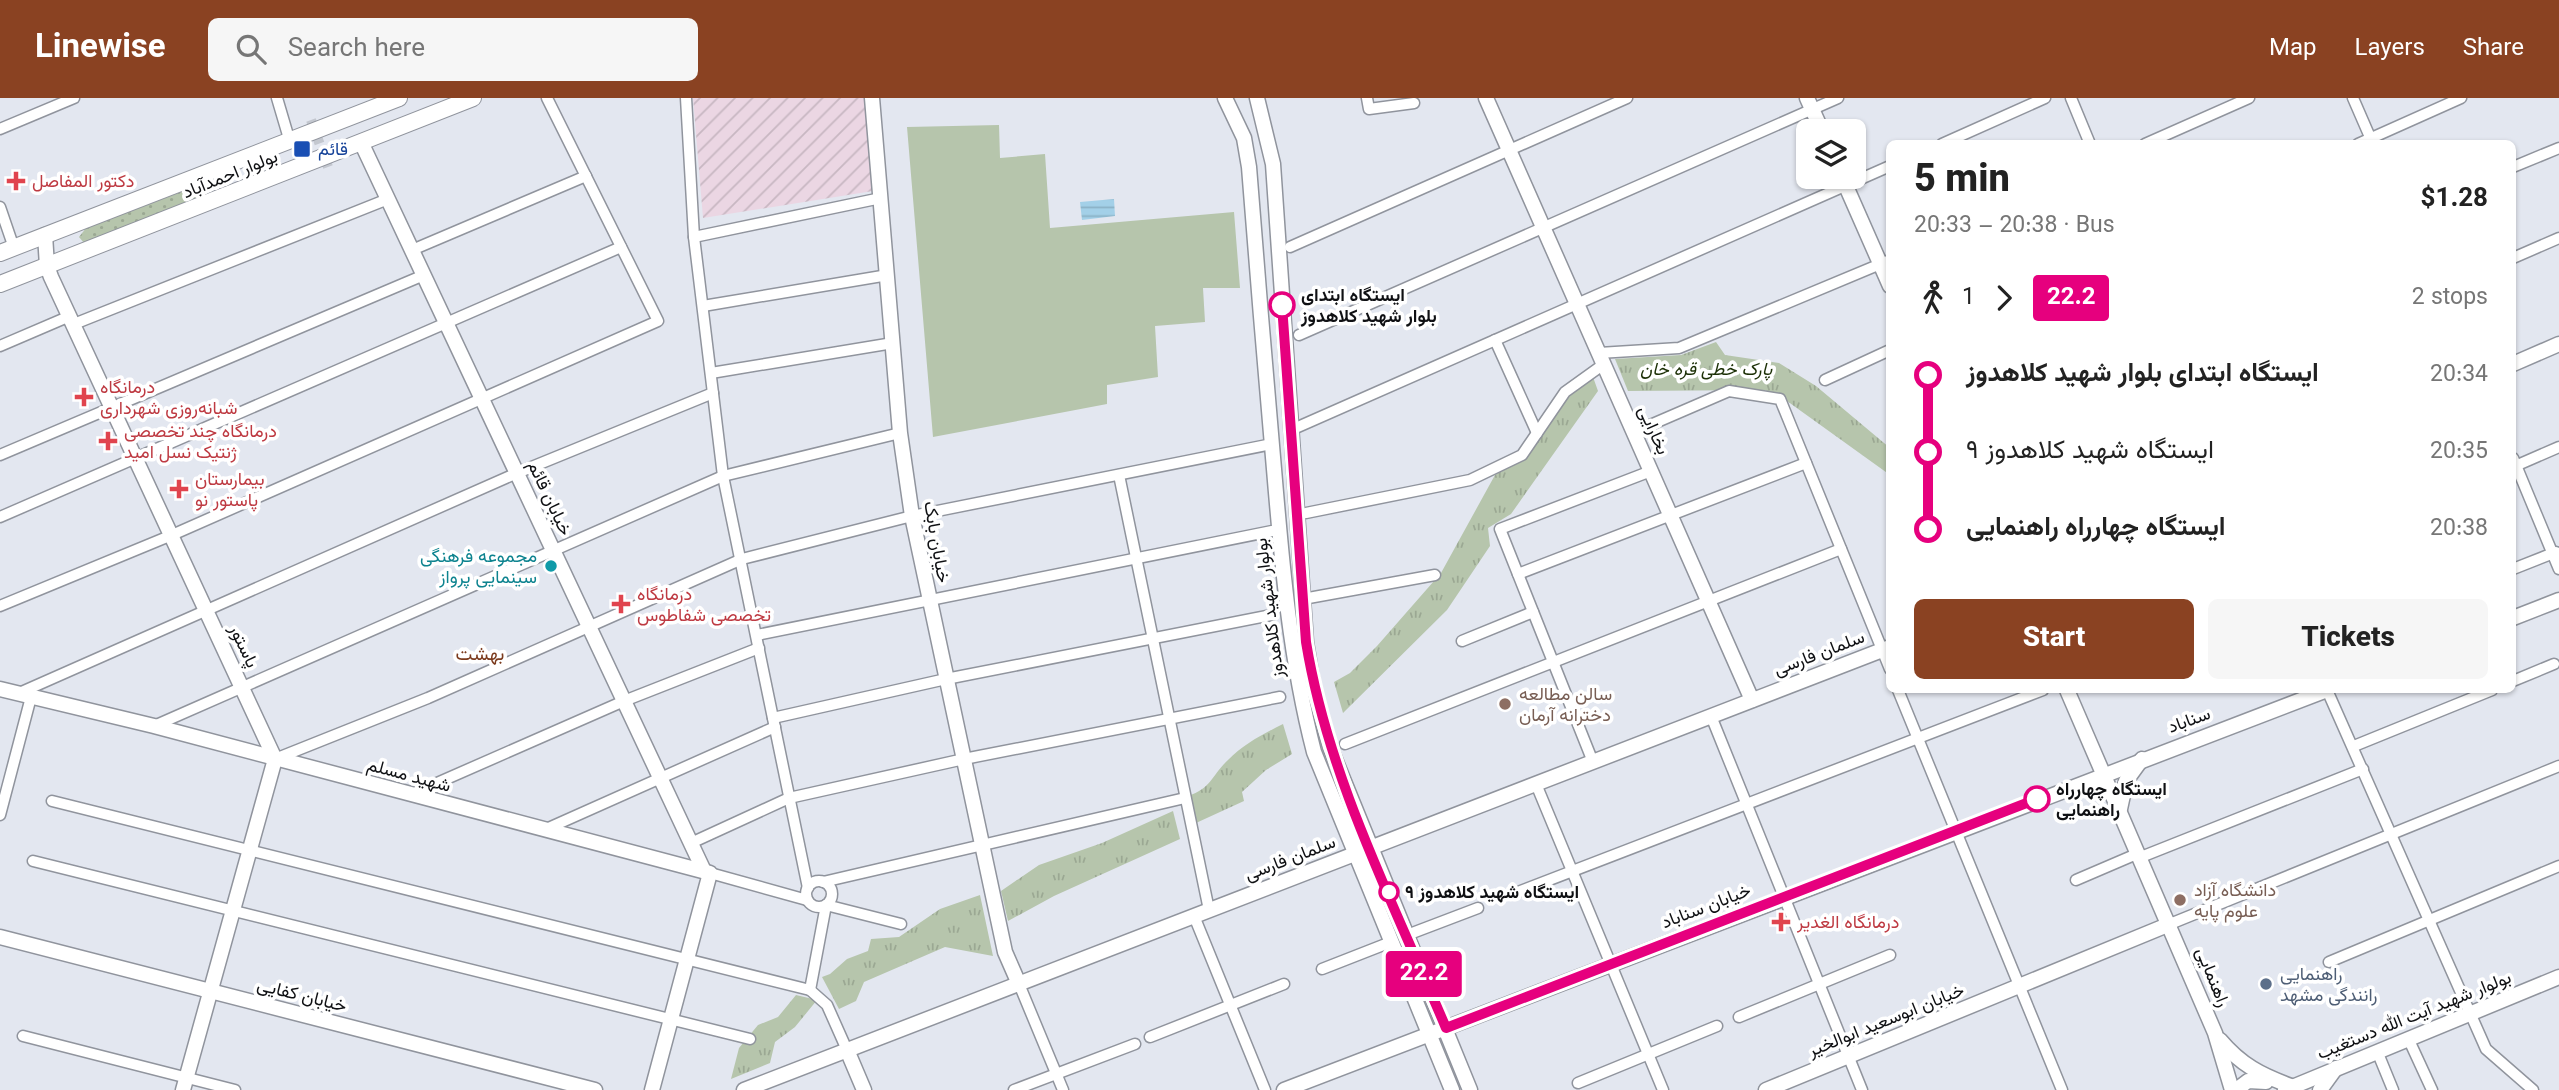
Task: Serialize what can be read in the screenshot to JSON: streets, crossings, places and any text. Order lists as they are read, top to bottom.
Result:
{
  "streets": {
    "main road": ["بولوار احمدآباد"],
    "street": [
      "بخارایی",
      "خیابان قائم",
      "خیابان بابک",
      "بولوار شهید کلاهدوز",
      "پاستور",
      "سلمان فارسی",
      "سناباد",
      "شهید مسلم",
      "خیابان سناباد",
      "راهنمایی",
      "خیابان کفایی",
      "بولوار شهید آیت الله دستغیب",
      "خیابان ابوسعید ابوالخیر"
    ]
  },
  "crossings": [
    ["بولوار احمدآباد", "خیابان قائم"],
    ["بولوار احمدآباد", "پاستور"],
    ["بخارایی", "سلمان فارسی"],
    ["خیابان قائم", "شهید مسلم"],
    ["خیابان بابک", "سلمان فارسی"],
    ["بولوار شهید کلاهدوز", "سلمان فارسی"],
    ["بولوار شهید کلاهدوز", "خیابان سناباد"],
    ["پاستور", "شهید مسلم"],
    ["سناباد", "خیابان سناباد"],
    ["خیابان سناباد", "راهنمایی"],
    ["راهنمایی", "خیابان ابوسعید ابوالخیر"]
  ],
  "districts": ["بهشت"],
  "parks": ["پارک خطی قره خان"],
  "places": {
    "transit": ["قائم"],
    "health": [
      "دكتور المفاصل",
      "درمانگاه شبانه‌روزی شهرداری",
      "درمانگاه چند تخصصی ژنتیک نسل امید",
      "بیمارستان پاستور نو",
      "درمانگاه تخصصی شفاطوس",
      "درمانگاه الغدیر"
    ],
    "other": [
      "ایستگاه ابتدای بلوار شهید کلاهدوز",
      "مجموعه فرهنگی سینمایی پرواز",
      "سالن مطالعه دخترانه آرمان",
      "ایستگاه چهارراه راهنمایی",
      "ایستگاه شهید کلاهدوز ۹",
      "دانشگاه آزاد علوم پایه",
      "راهنمایی رانندگی مشهد"
    ]
  },
  "lines": ["bus line 22.2"],
  "page": {
    "header": "Linewise",
    "search": "Search here",
    "nav": ["Map", "Layers", "Share"],
    "on_map": "22.2",
    "heading": ["5 min", "20:33 – 20:38 · Bus", "$1.28"],
    "legs": ["1", "22.2", "2 stops"],
    "list": [
      {
        "name": "ایستگاه ابتدای بلوار شهید کلاهدوز",
        "value": "20:34"
      },
      {
        "name": "ایستگاه شهید کلاهدوز ۹",
        "value": "20:35"
      },
      {
        "name": "ایستگاه چهارراه راهنمایی",
        "value": "20:38"
      }
    ],
    "buttons": ["Start", "Tickets"]
  }
}
